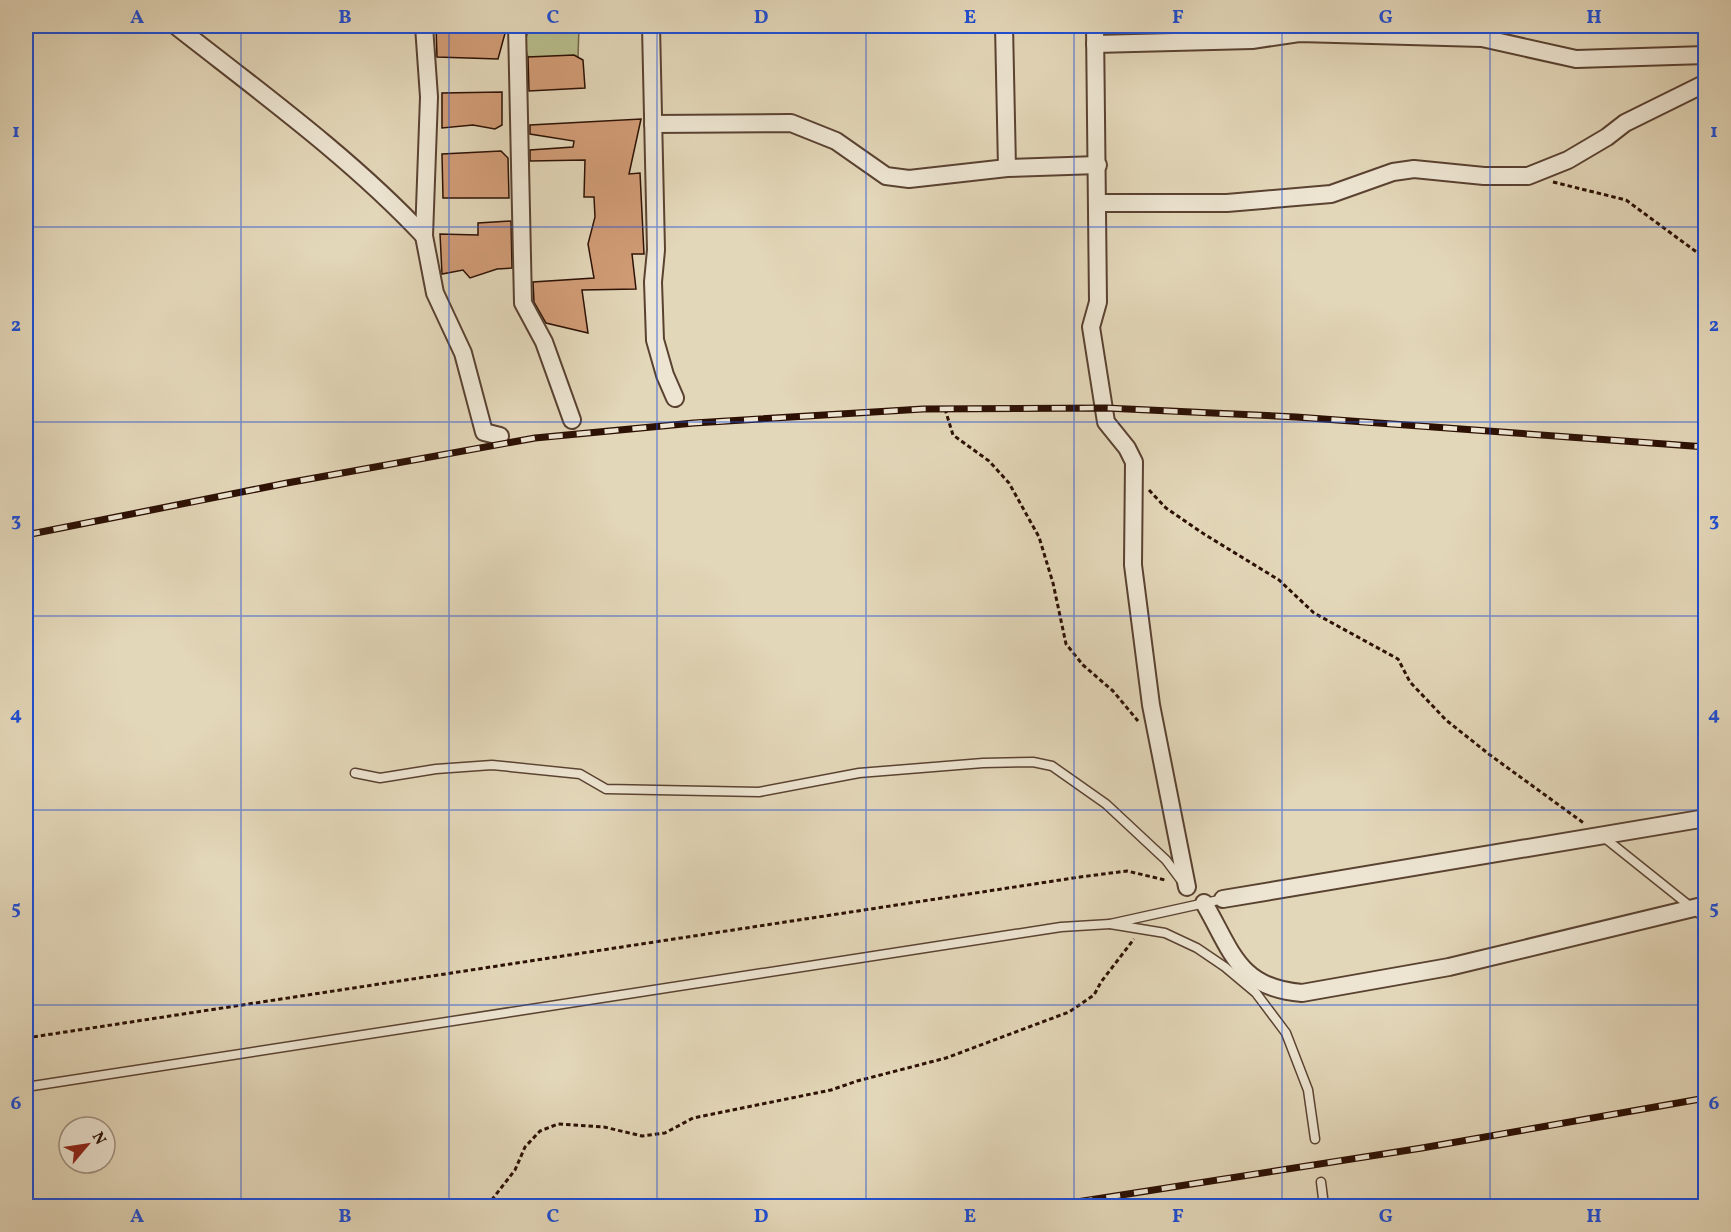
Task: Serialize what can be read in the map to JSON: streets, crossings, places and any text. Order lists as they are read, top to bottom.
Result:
{
  "north": "top right",
  "grid": {
    "columns": [
      "A",
      "B",
      "C",
      "D",
      "E",
      "F",
      "G",
      "H"
    ],
    "rows": [
      "1",
      "2",
      "3",
      "4",
      "5",
      "6"
    ]
  }
}
